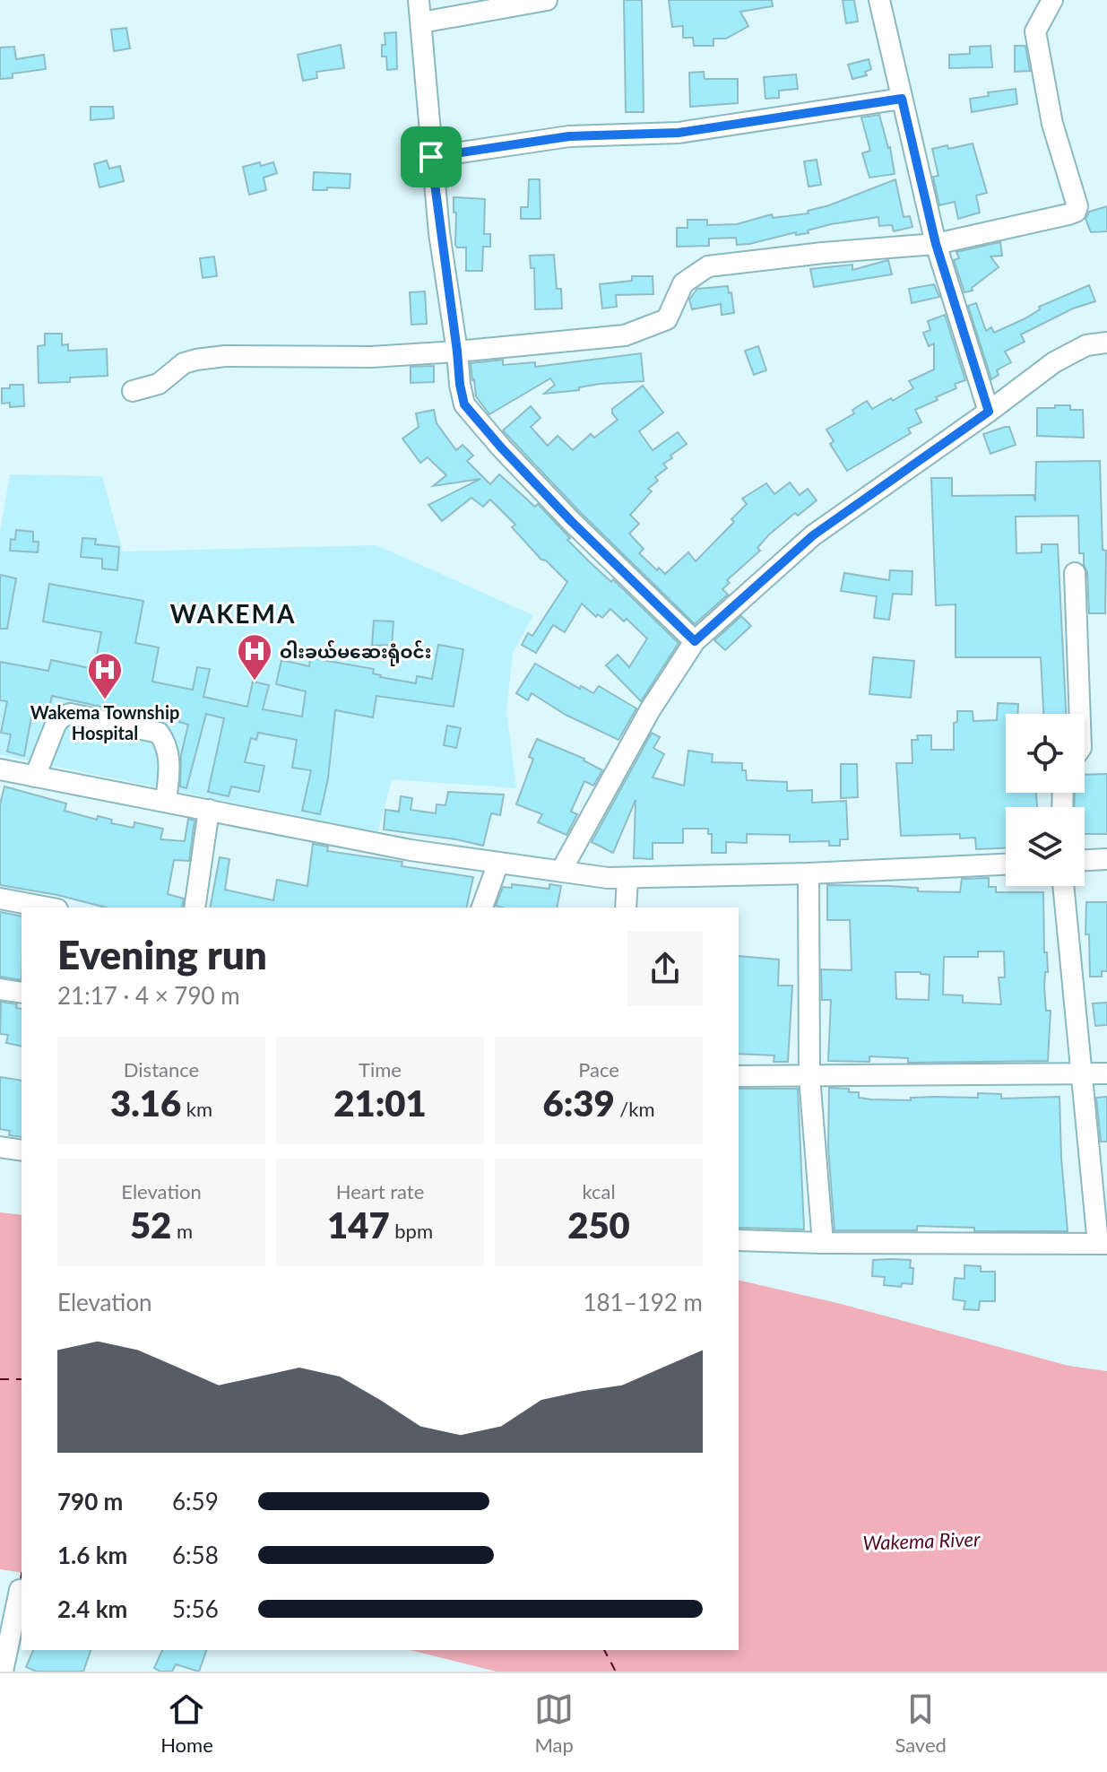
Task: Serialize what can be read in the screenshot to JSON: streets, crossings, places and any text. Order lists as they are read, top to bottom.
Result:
{
  "districts": ["WAKEMA"],
  "water": ["Wakema River"],
  "places": {
    "hospital": ["ဝါးခယ်မဆေးရုံဝင်း", "Wakema Township Hospital"]
  },
  "page": {
    "heading": ["Evening run", "21:17 · 4 × 790 m"],
    "stats": [
      ["Distance", "3.16 km"],
      ["Time", "21:01"],
      ["Pace", "6:39 /km"],
      ["Elevation", "52 m"],
      ["Heart rate", "147 bpm"],
      ["kcal", "250"]
    ],
    "chart": ["Elevation", "181–192 m"],
    "list": [
      {
        "name": "790 m",
        "note": "6:59"
      },
      {
        "name": "1.6 km",
        "note": "6:58"
      },
      {
        "name": "2.4 km",
        "note": "5:56"
      }
    ],
    "tabs": ["Home", "Map", "Saved"]
  }
}
